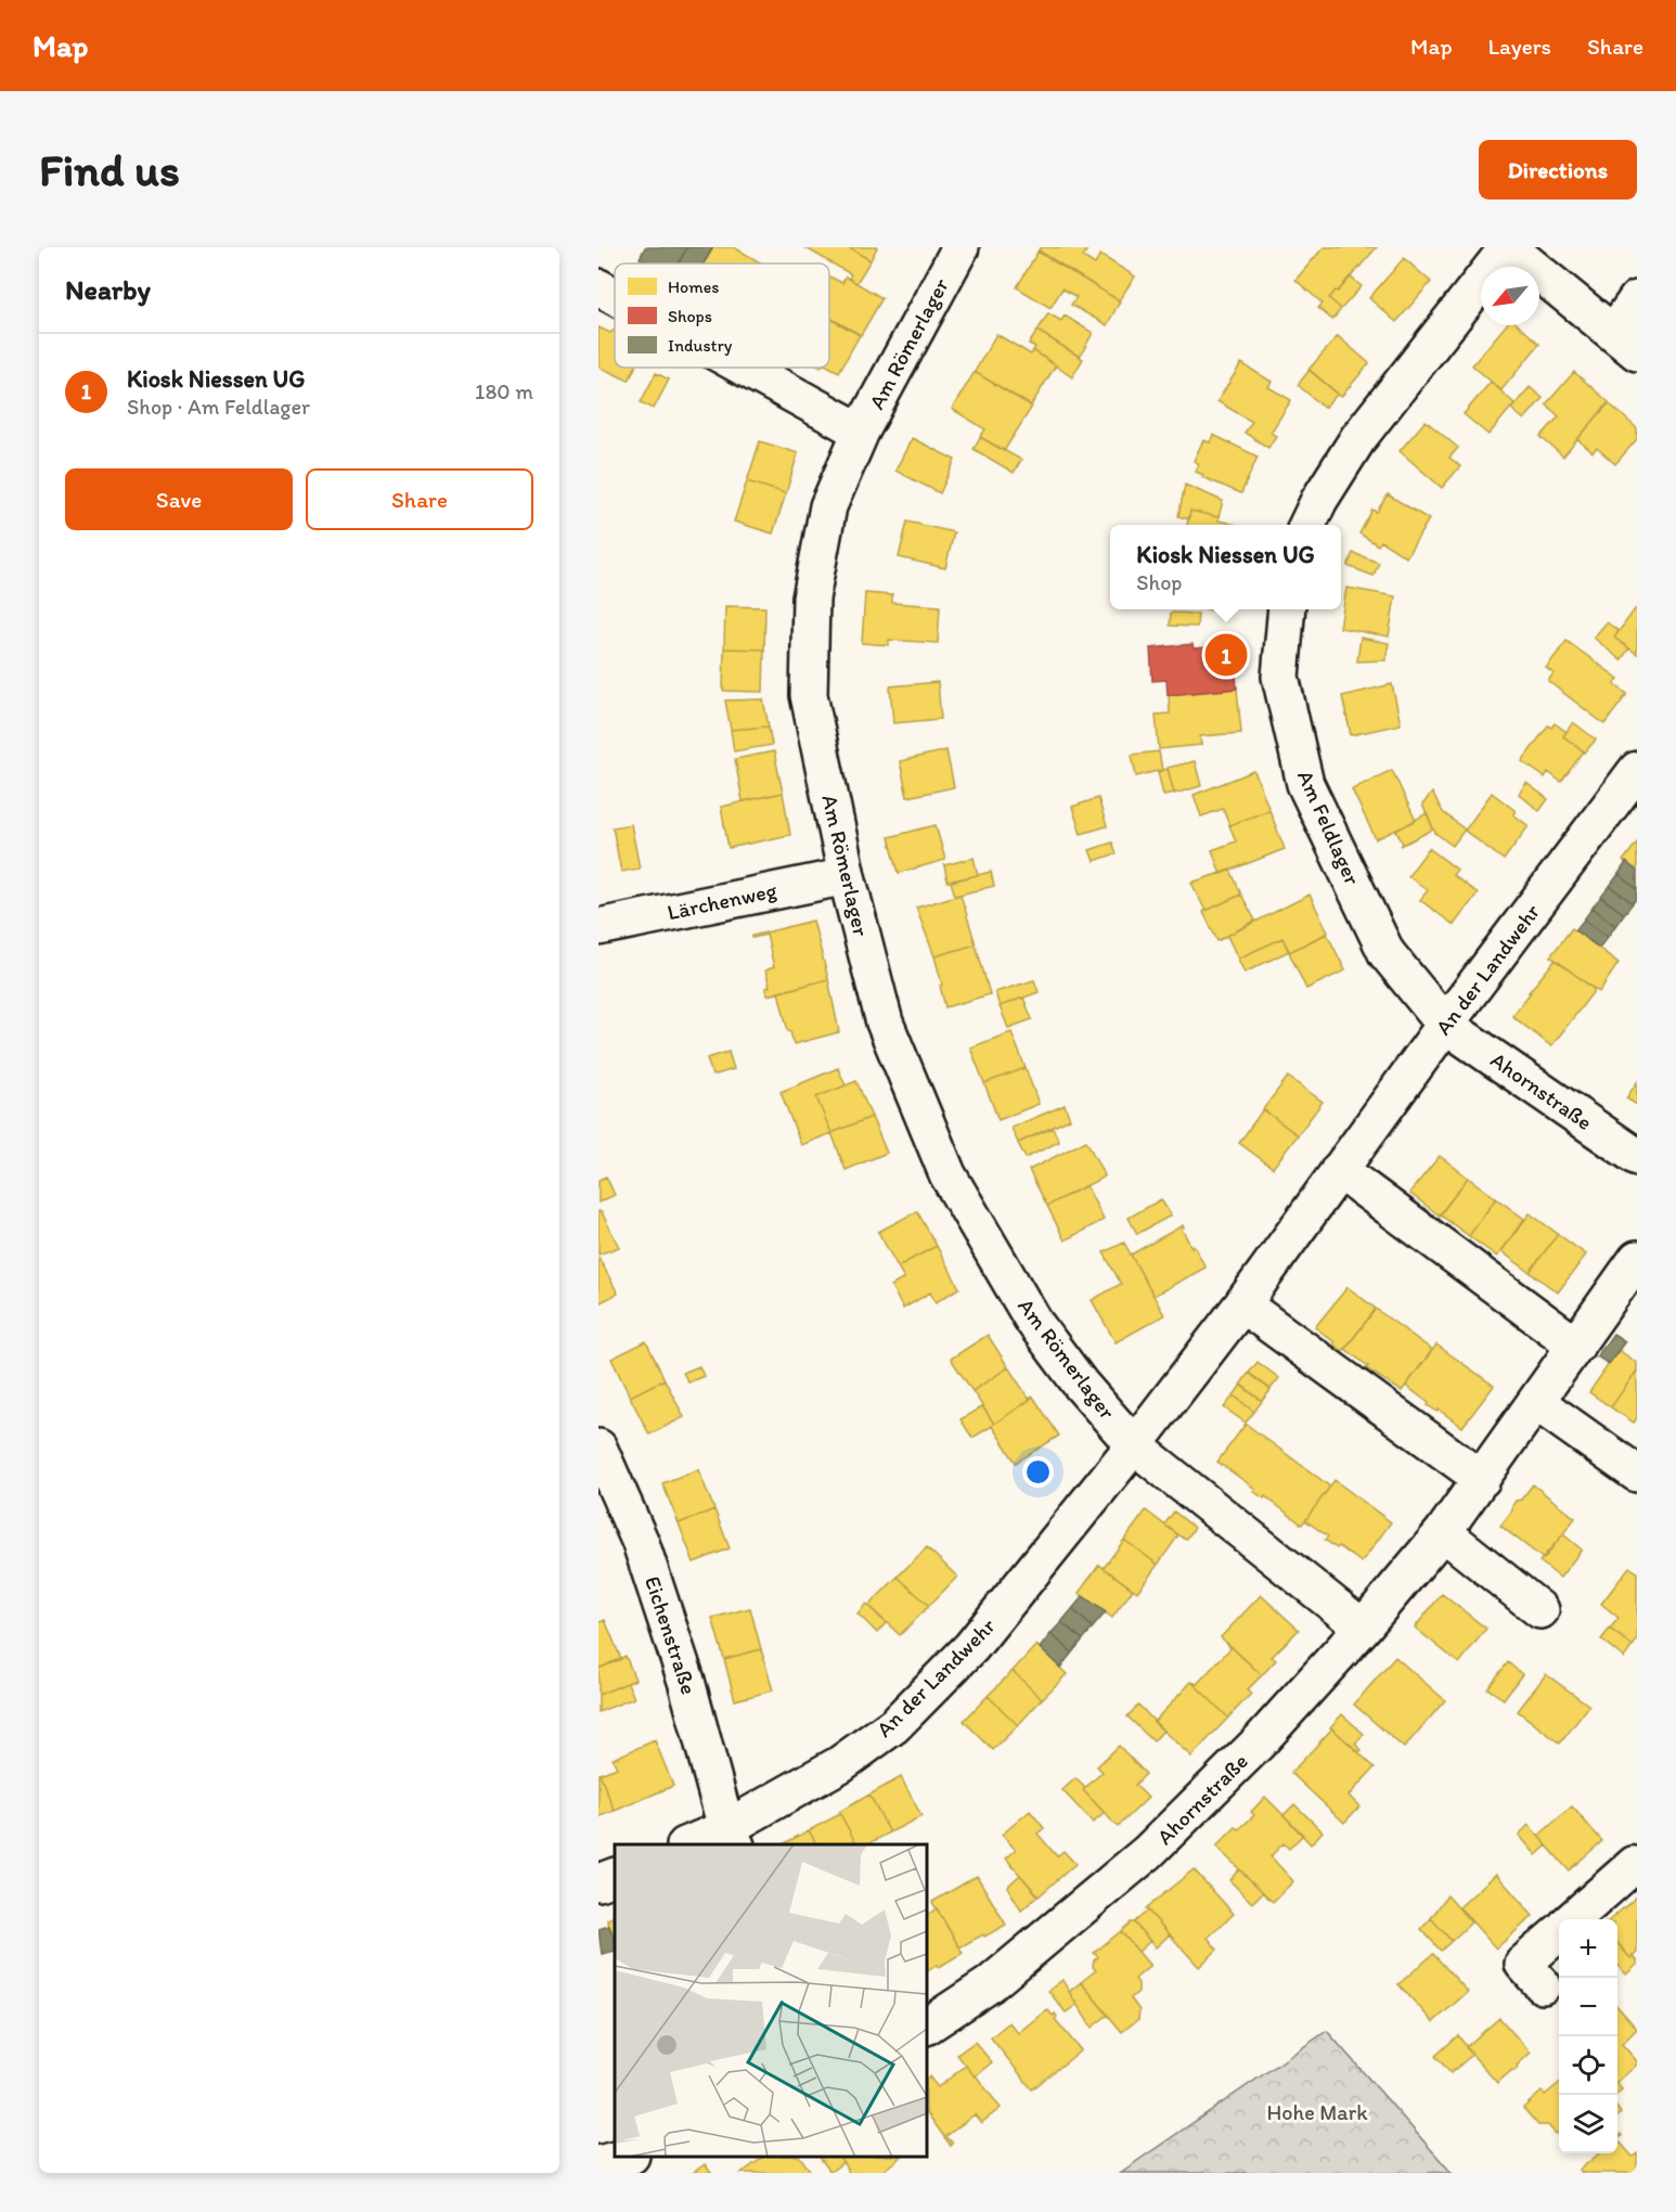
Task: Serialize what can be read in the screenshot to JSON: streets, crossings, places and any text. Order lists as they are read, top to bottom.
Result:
{
  "streets": {
    "street": [
      "Am Römerlager",
      "Am Feldlager",
      "Lärchenweg",
      "An der Landwehr",
      "Ahornstraße",
      "Eichenstraße"
    ]
  },
  "crossings": [
    ["Am Römerlager", "Lärchenweg"],
    ["Am Römerlager", "An der Landwehr"],
    ["Am Feldlager", "An der Landwehr"],
    ["Am Feldlager", "Ahornstraße"],
    ["An der Landwehr", "Ahornstraße"],
    ["An der Landwehr", "Eichenstraße"]
  ],
  "parks": ["Hohe Mark"],
  "legend": ["Homes", "Shops", "Industry"],
  "north": "bottom left",
  "page": {
    "header": "Map",
    "nav": ["Map", "Layers", "Share"],
    "buttons": [
      "Directions",
      ["Save", "Share"]
    ],
    "title": "Find us",
    "heading": "Nearby",
    "list": [
      {
        "mark": "1",
        "name": "Kiosk Niessen UG",
        "note": "Shop · Am Feldlager",
        "value": "180 m"
      }
    ],
    "popup": ["Kiosk Niessen UG", "Shop"],
    "pins": "1",
    "map_buttons": ["+", "−"]
  }
}
